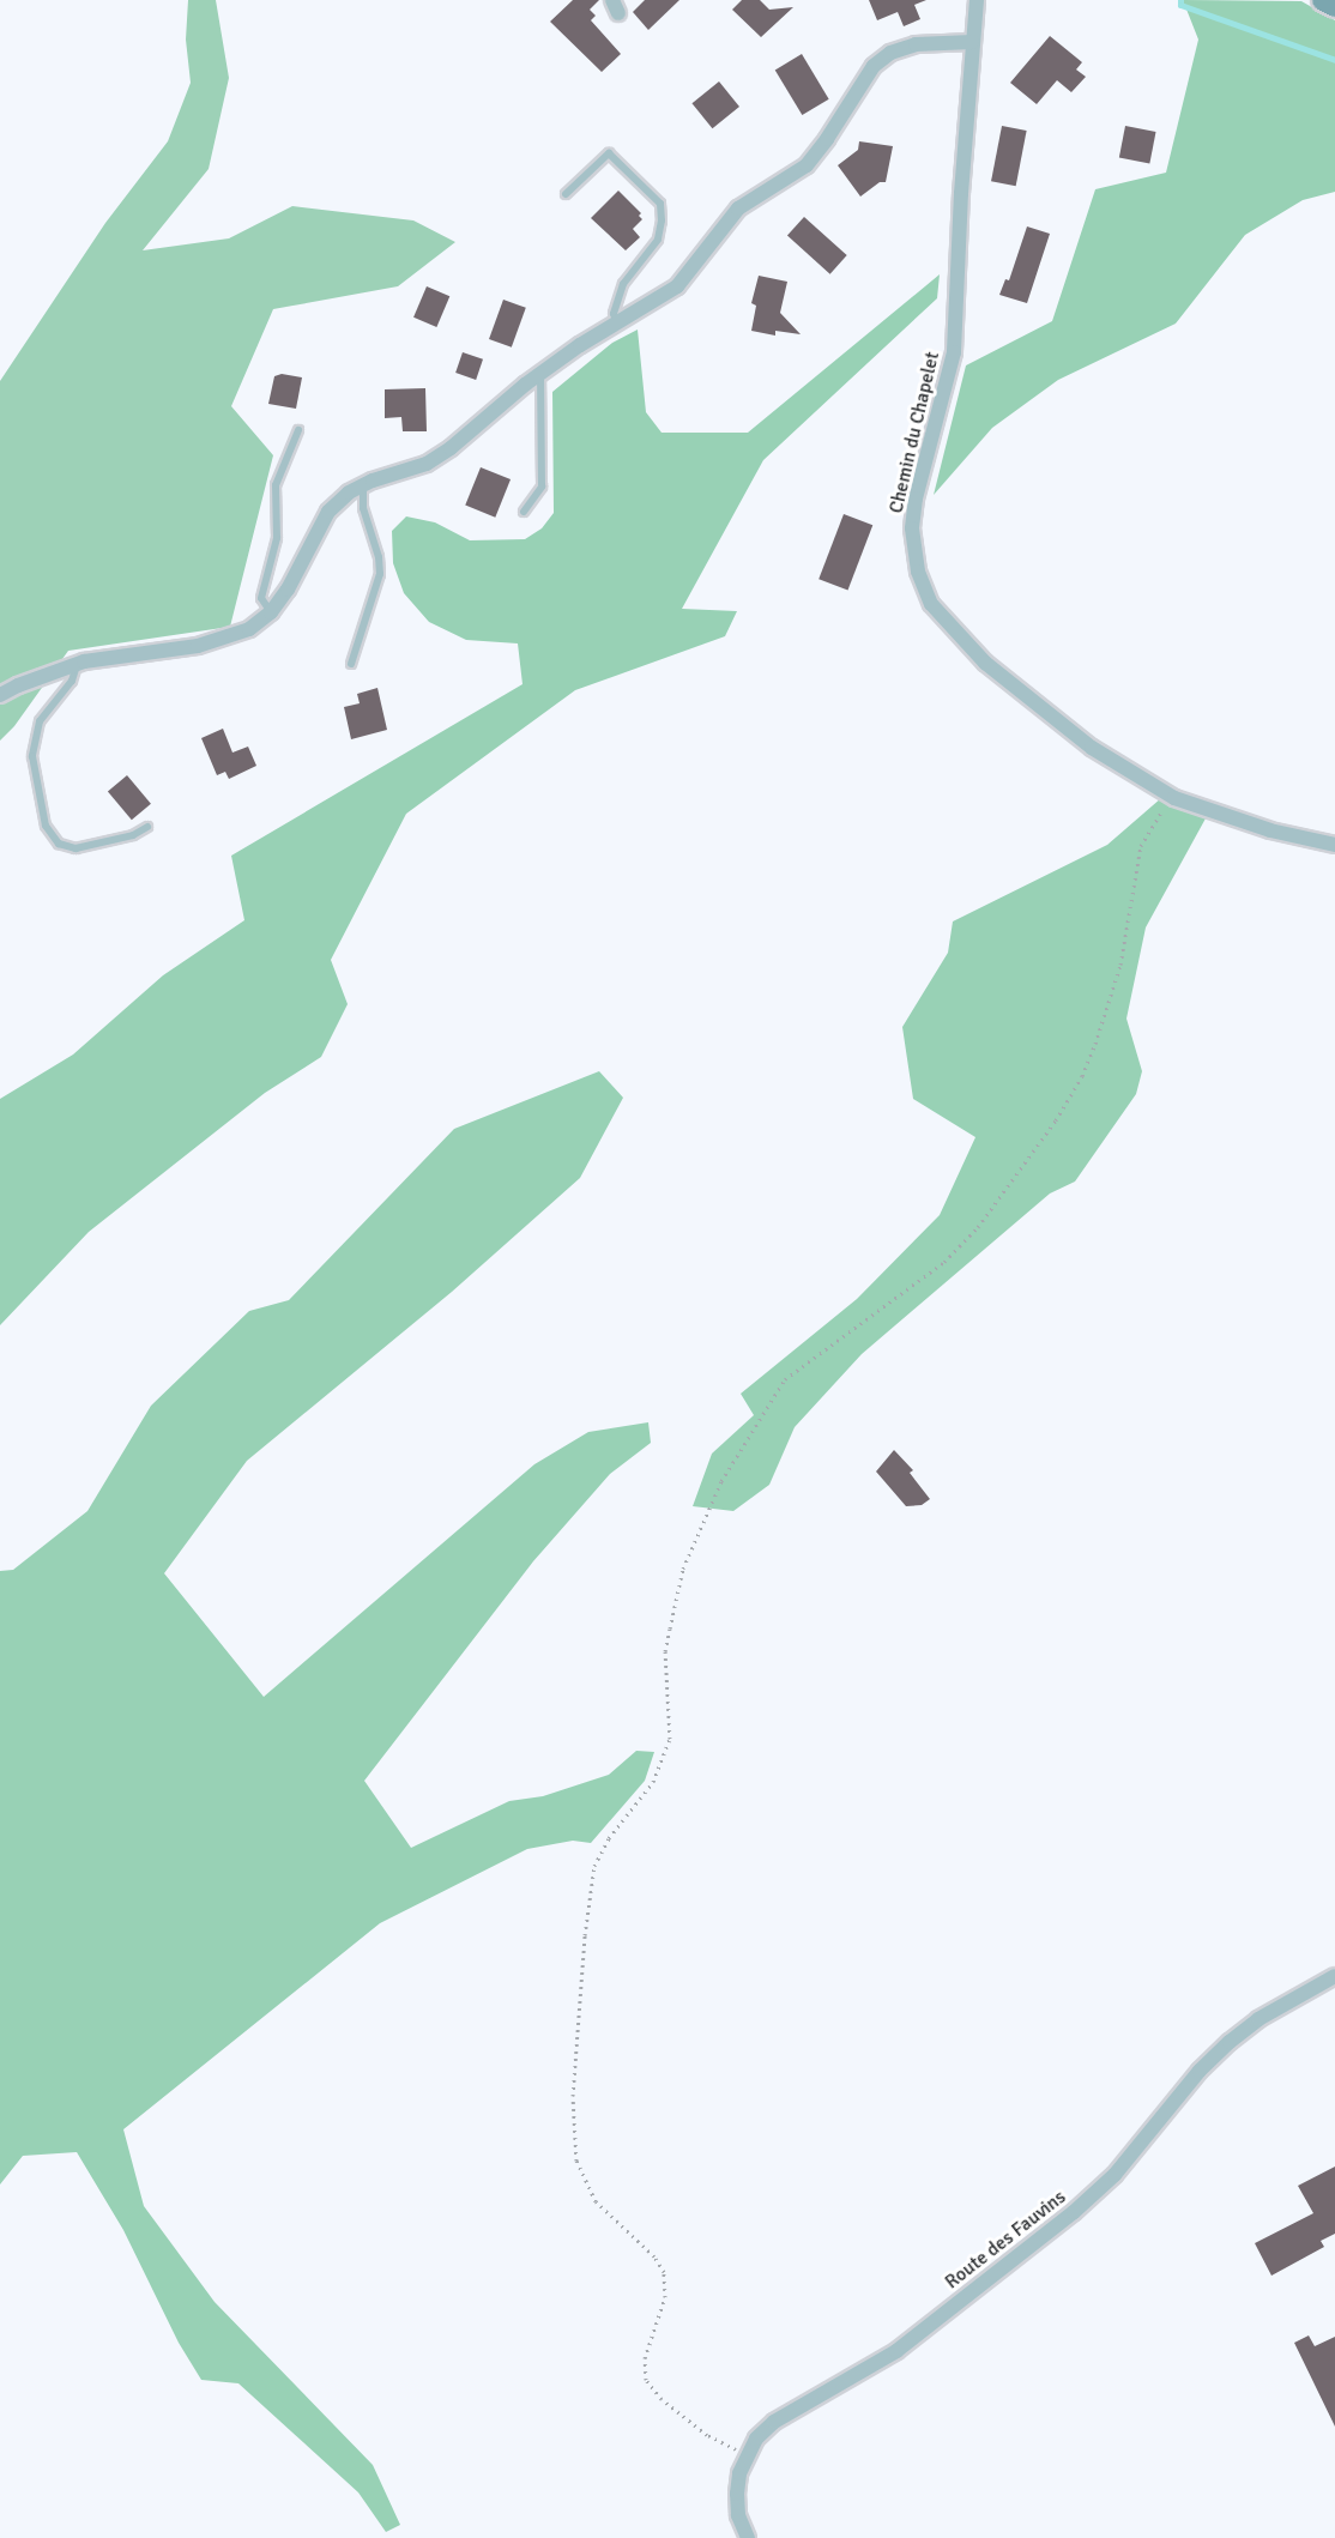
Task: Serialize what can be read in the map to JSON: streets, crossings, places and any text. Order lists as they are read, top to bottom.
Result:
{
  "streets": {
    "street": ["Chemin du Chapelet", "Route des Fauvins"]
  }
}
